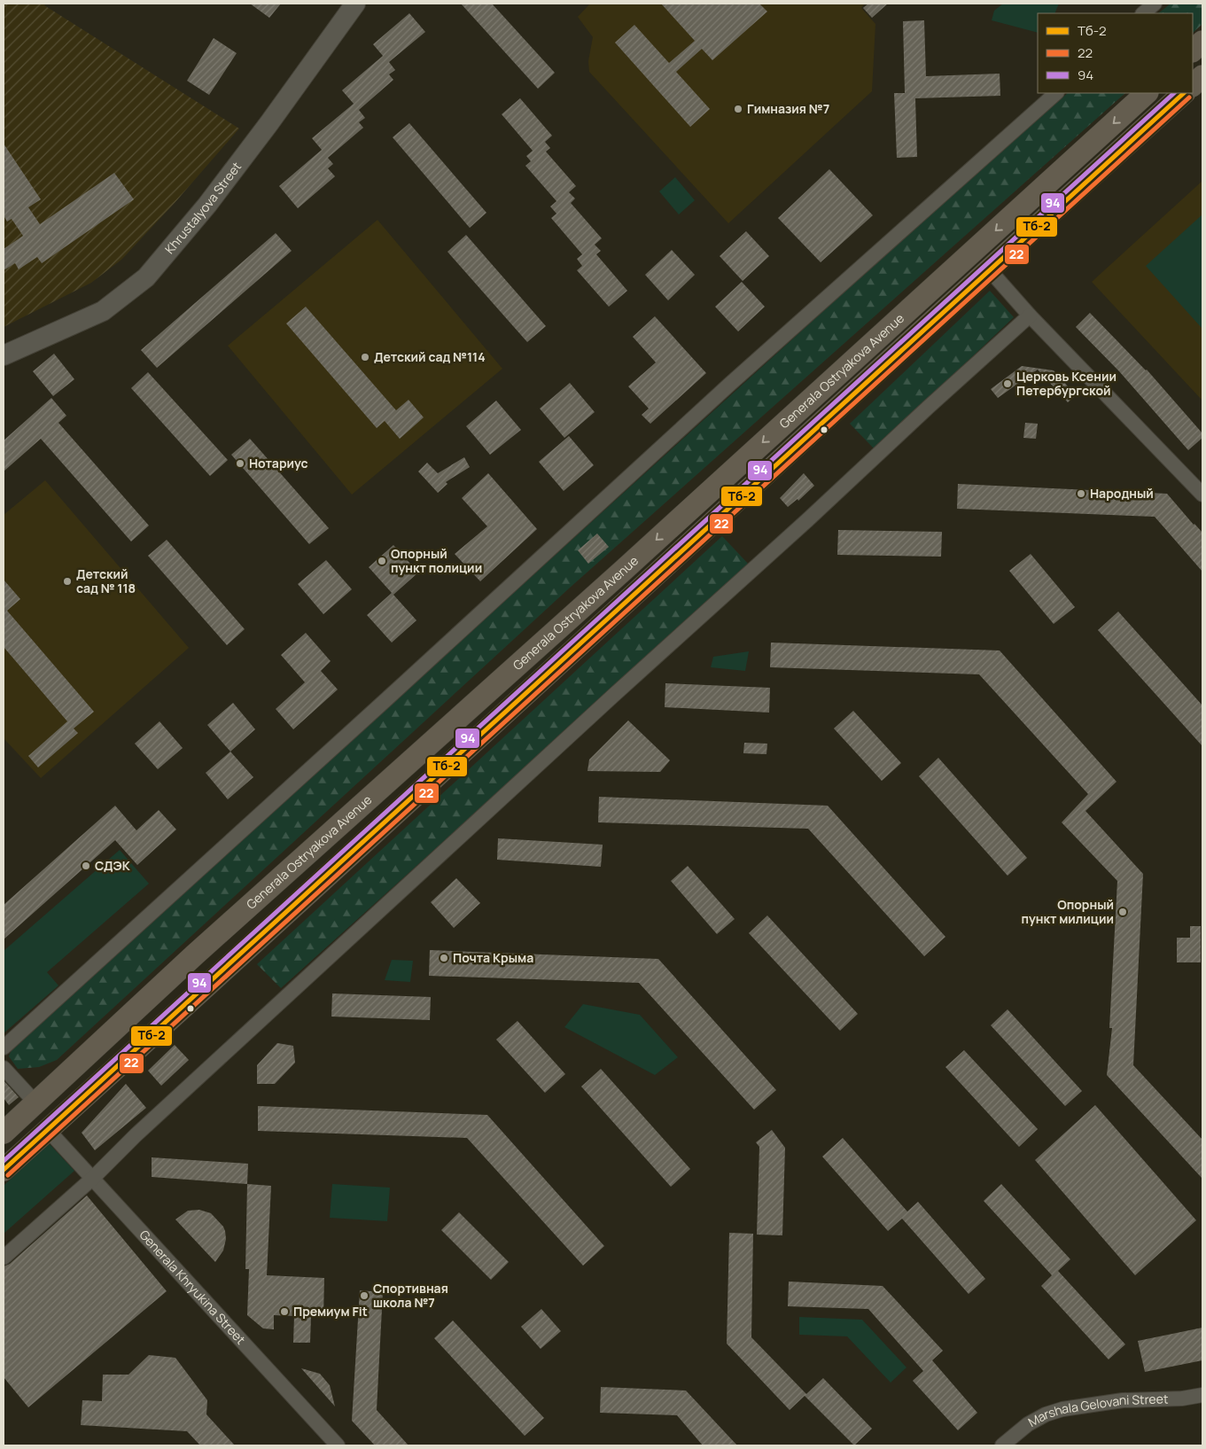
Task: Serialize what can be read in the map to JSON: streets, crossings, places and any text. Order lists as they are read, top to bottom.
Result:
{
  "streets": {
    "main road": ["Khrustalyova Street", "Generala Ostryakova Avenue"],
    "street": ["Generala Khryukina Street", "Marshala Gelovani Street"]
  },
  "crossings": [
    ["Generala Ostryakova Avenue", "Generala Khryukina Street"]
  ],
  "places": [
    "Гимназия №7",
    "Детский сад №114",
    "Церковь Ксении Петербургской",
    "Нотариус",
    "Народный",
    "Опорный пункт полиции",
    "Детский сад № 118",
    "СДЭК",
    "Опорный пункт милиции",
    "Почта Крыма",
    "Спортивная школа №7",
    "Премиум Fit"
  ],
  "lines": ["transit line Тб-2", "transit line 94", "transit line 22"],
  "legend": ["Тб-2", "22", "94"]
}
